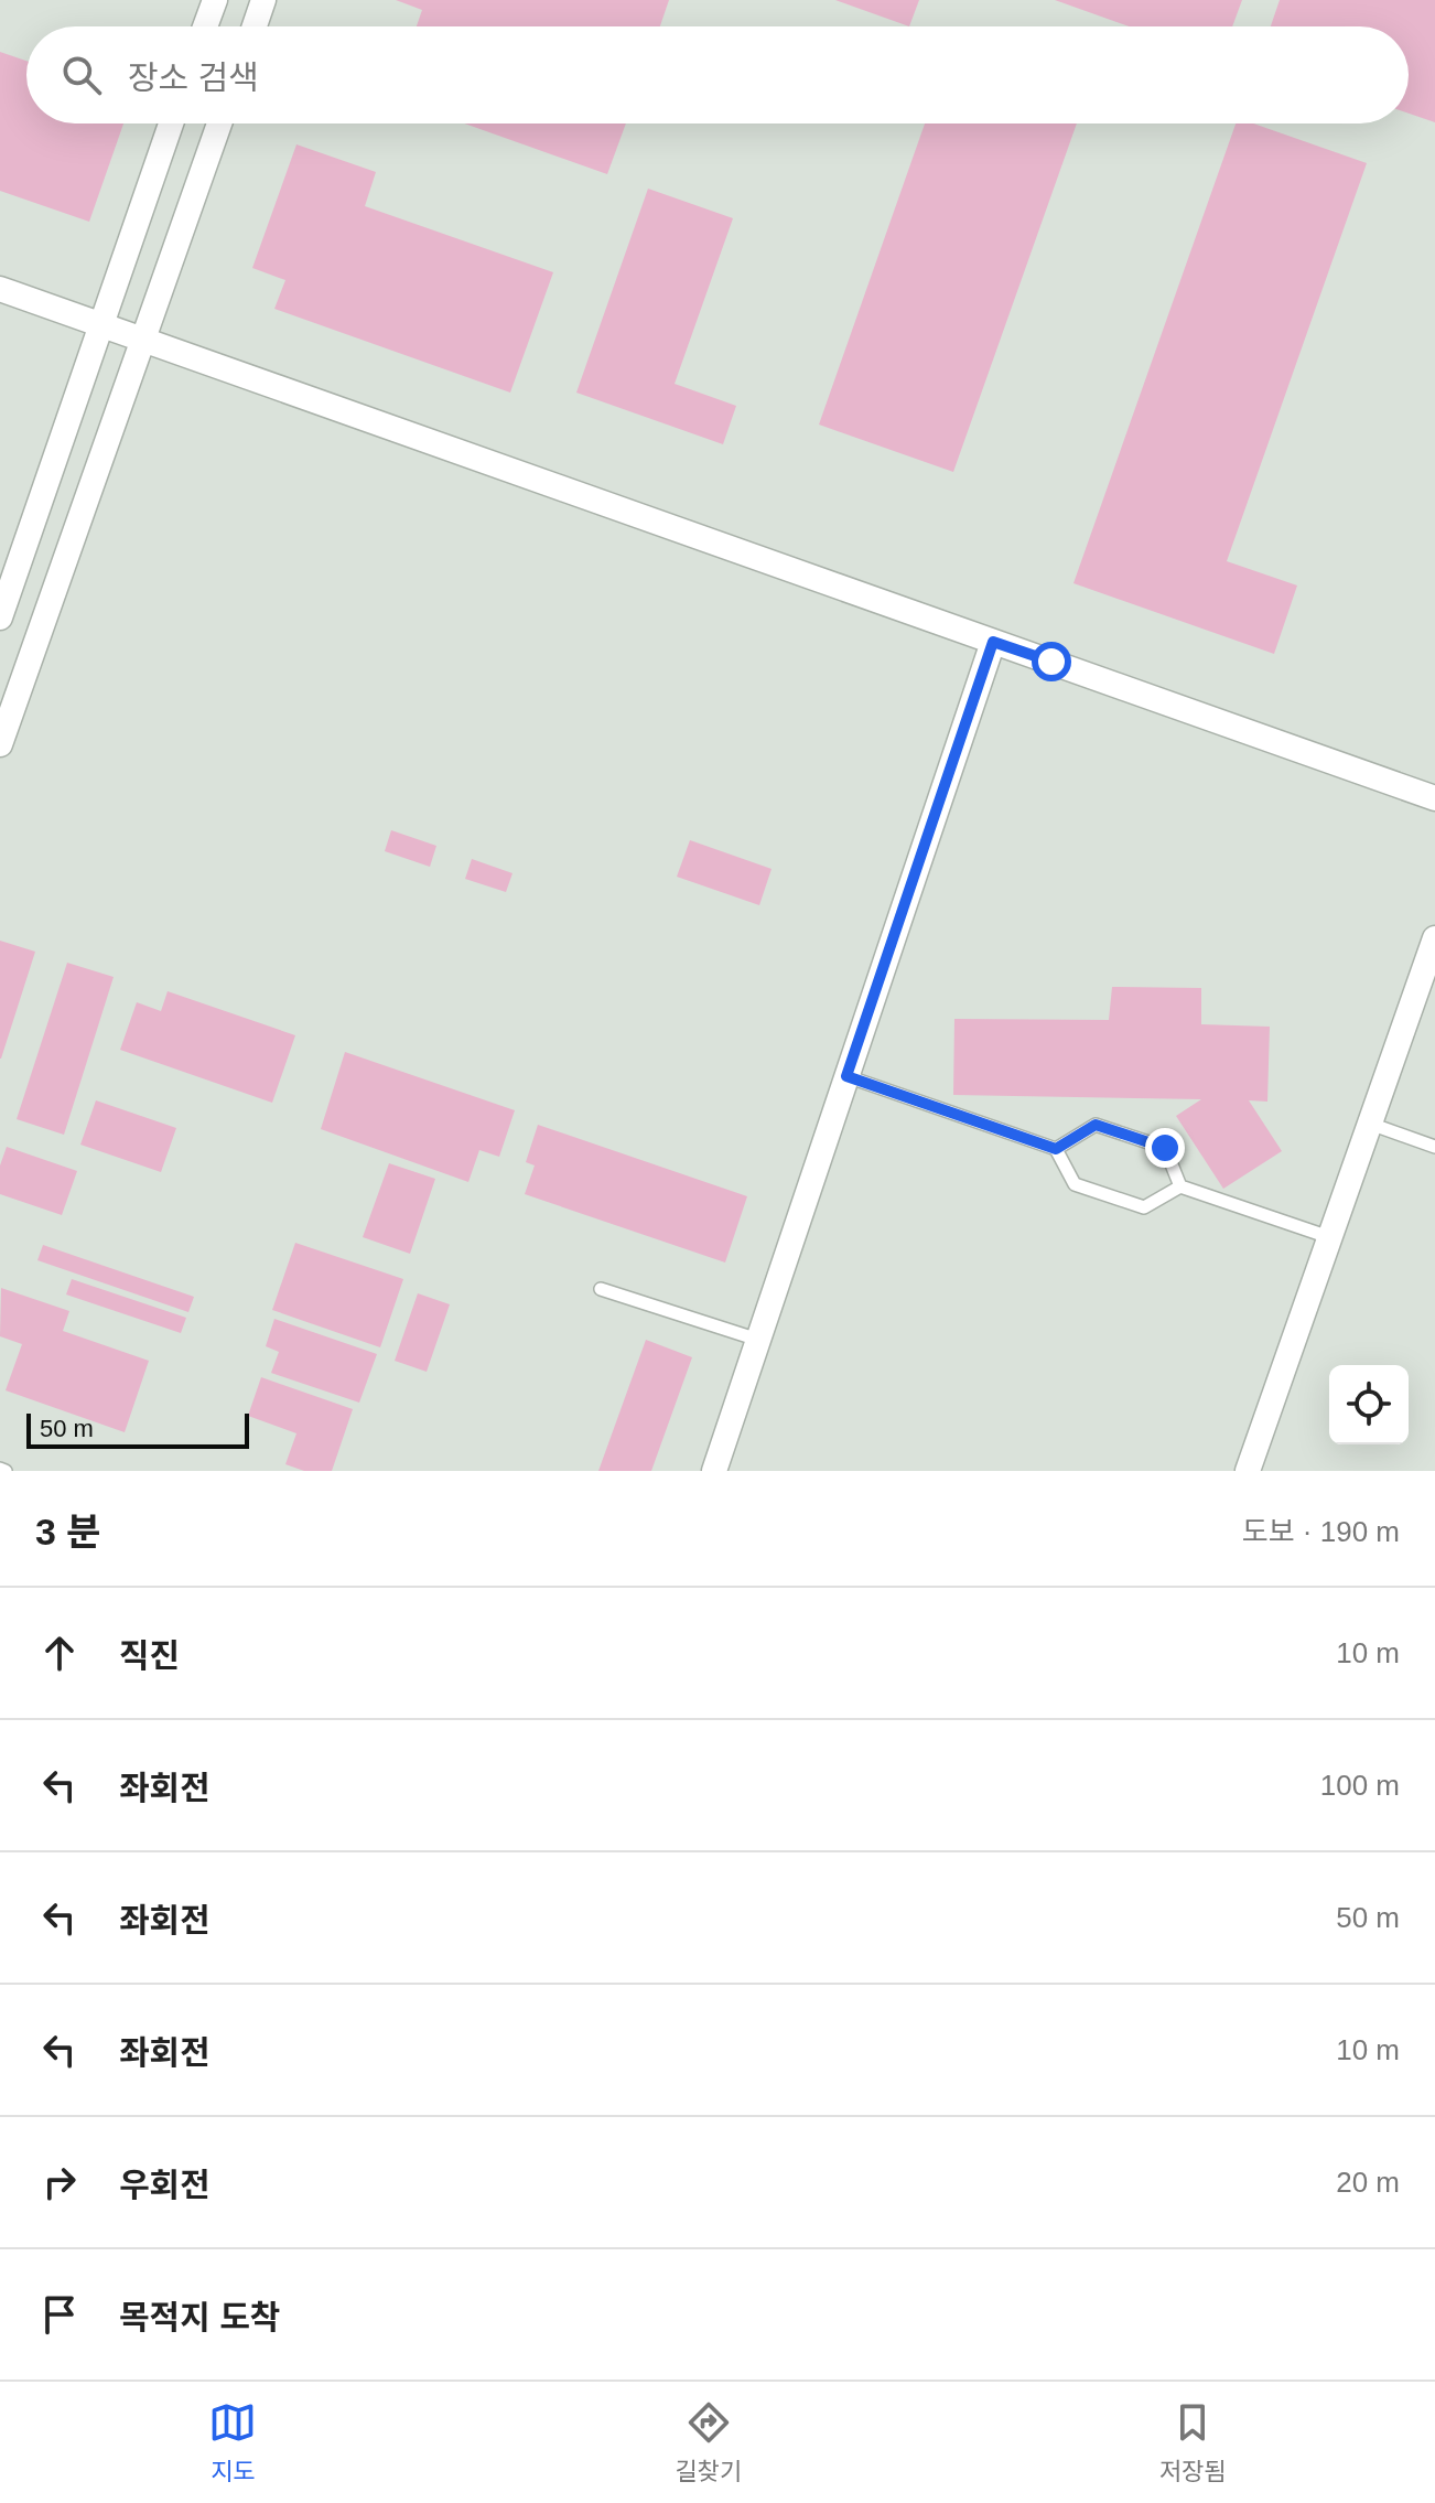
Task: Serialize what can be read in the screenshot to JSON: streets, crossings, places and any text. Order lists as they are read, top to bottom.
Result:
{
  "scale_bar": "50 m",
  "page": {
    "search": "장소 검색",
    "scale": "50 m",
    "heading": ["3 분", "도보 · 190 m"],
    "list": [
      ["직진", "10 m"],
      ["좌회전", "100 m"],
      ["좌회전", "50 m"],
      ["좌회전", "10 m"],
      ["우회전", "20 m"],
      "목적지 도착"
    ],
    "nav": ["지도", "길찾기", "저장됨"]
  }
}
